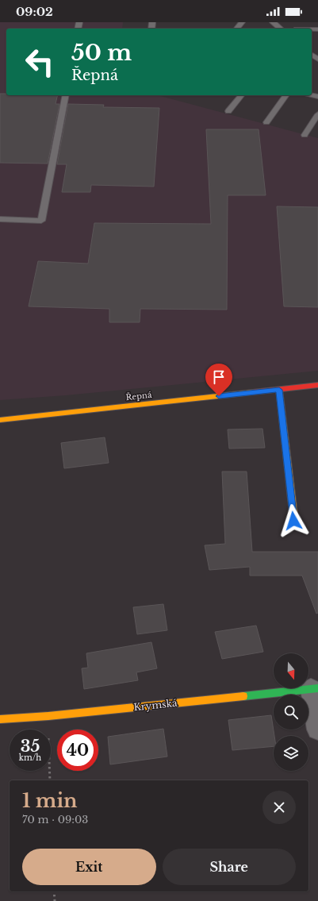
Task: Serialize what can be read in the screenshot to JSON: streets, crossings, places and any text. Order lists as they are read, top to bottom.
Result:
{
  "streets": {
    "street": ["Řepná", "Krymská"]
  },
  "north": "bottom",
  "page": {
    "status": "09:02",
    "turn": ["50 m", "Řepná"],
    "speed": "35 km/h",
    "limit": "40",
    "heading": ["1 min", "70 m · 09:03"],
    "buttons": ["Exit", "Share"]
  }
}
